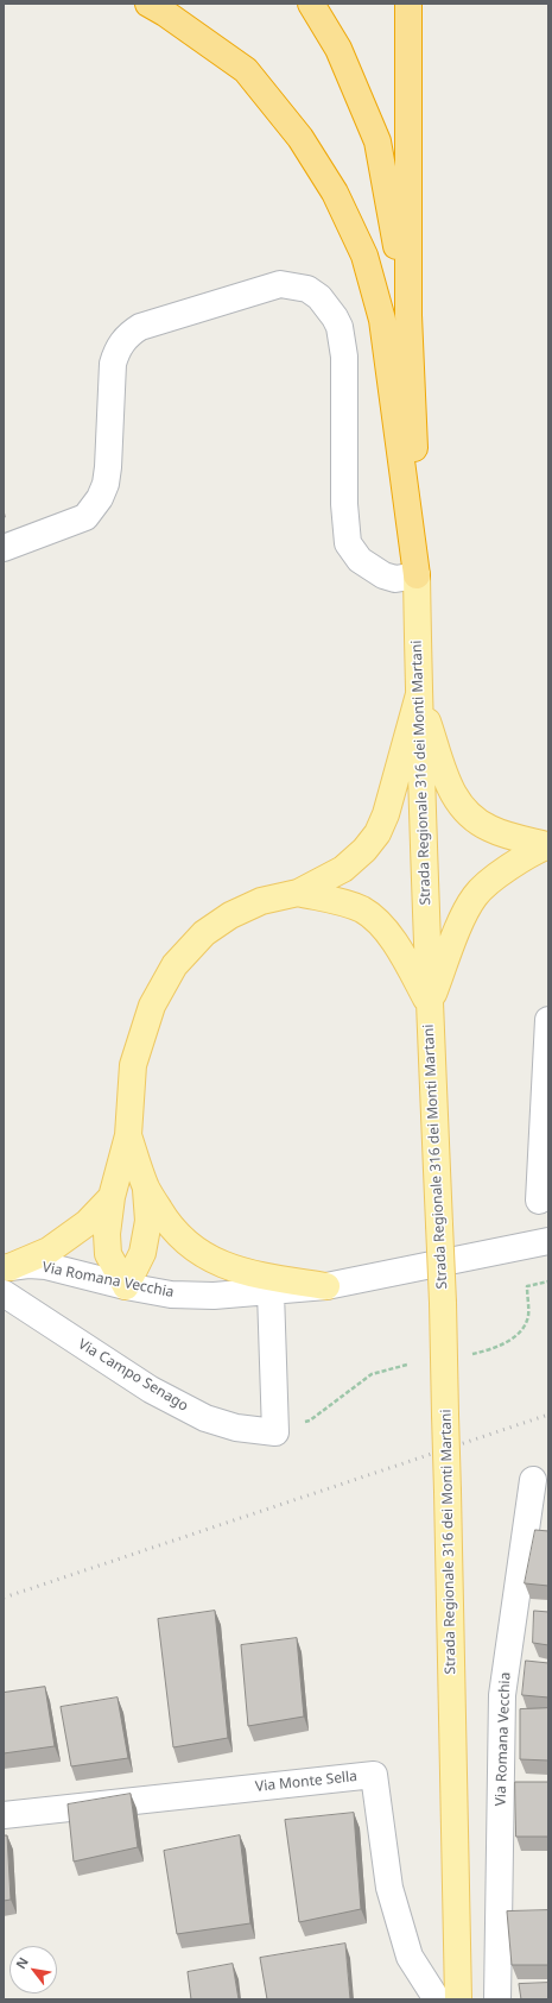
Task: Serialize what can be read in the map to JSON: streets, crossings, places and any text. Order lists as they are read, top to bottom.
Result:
{
  "streets": {
    "highway": ["Strada Regionale 316 dei Monti Martani"],
    "street": ["Via Romana Vecchia", "Via Campo Senago", "Via Monte Sella"]
  },
  "north": "top left"
}
